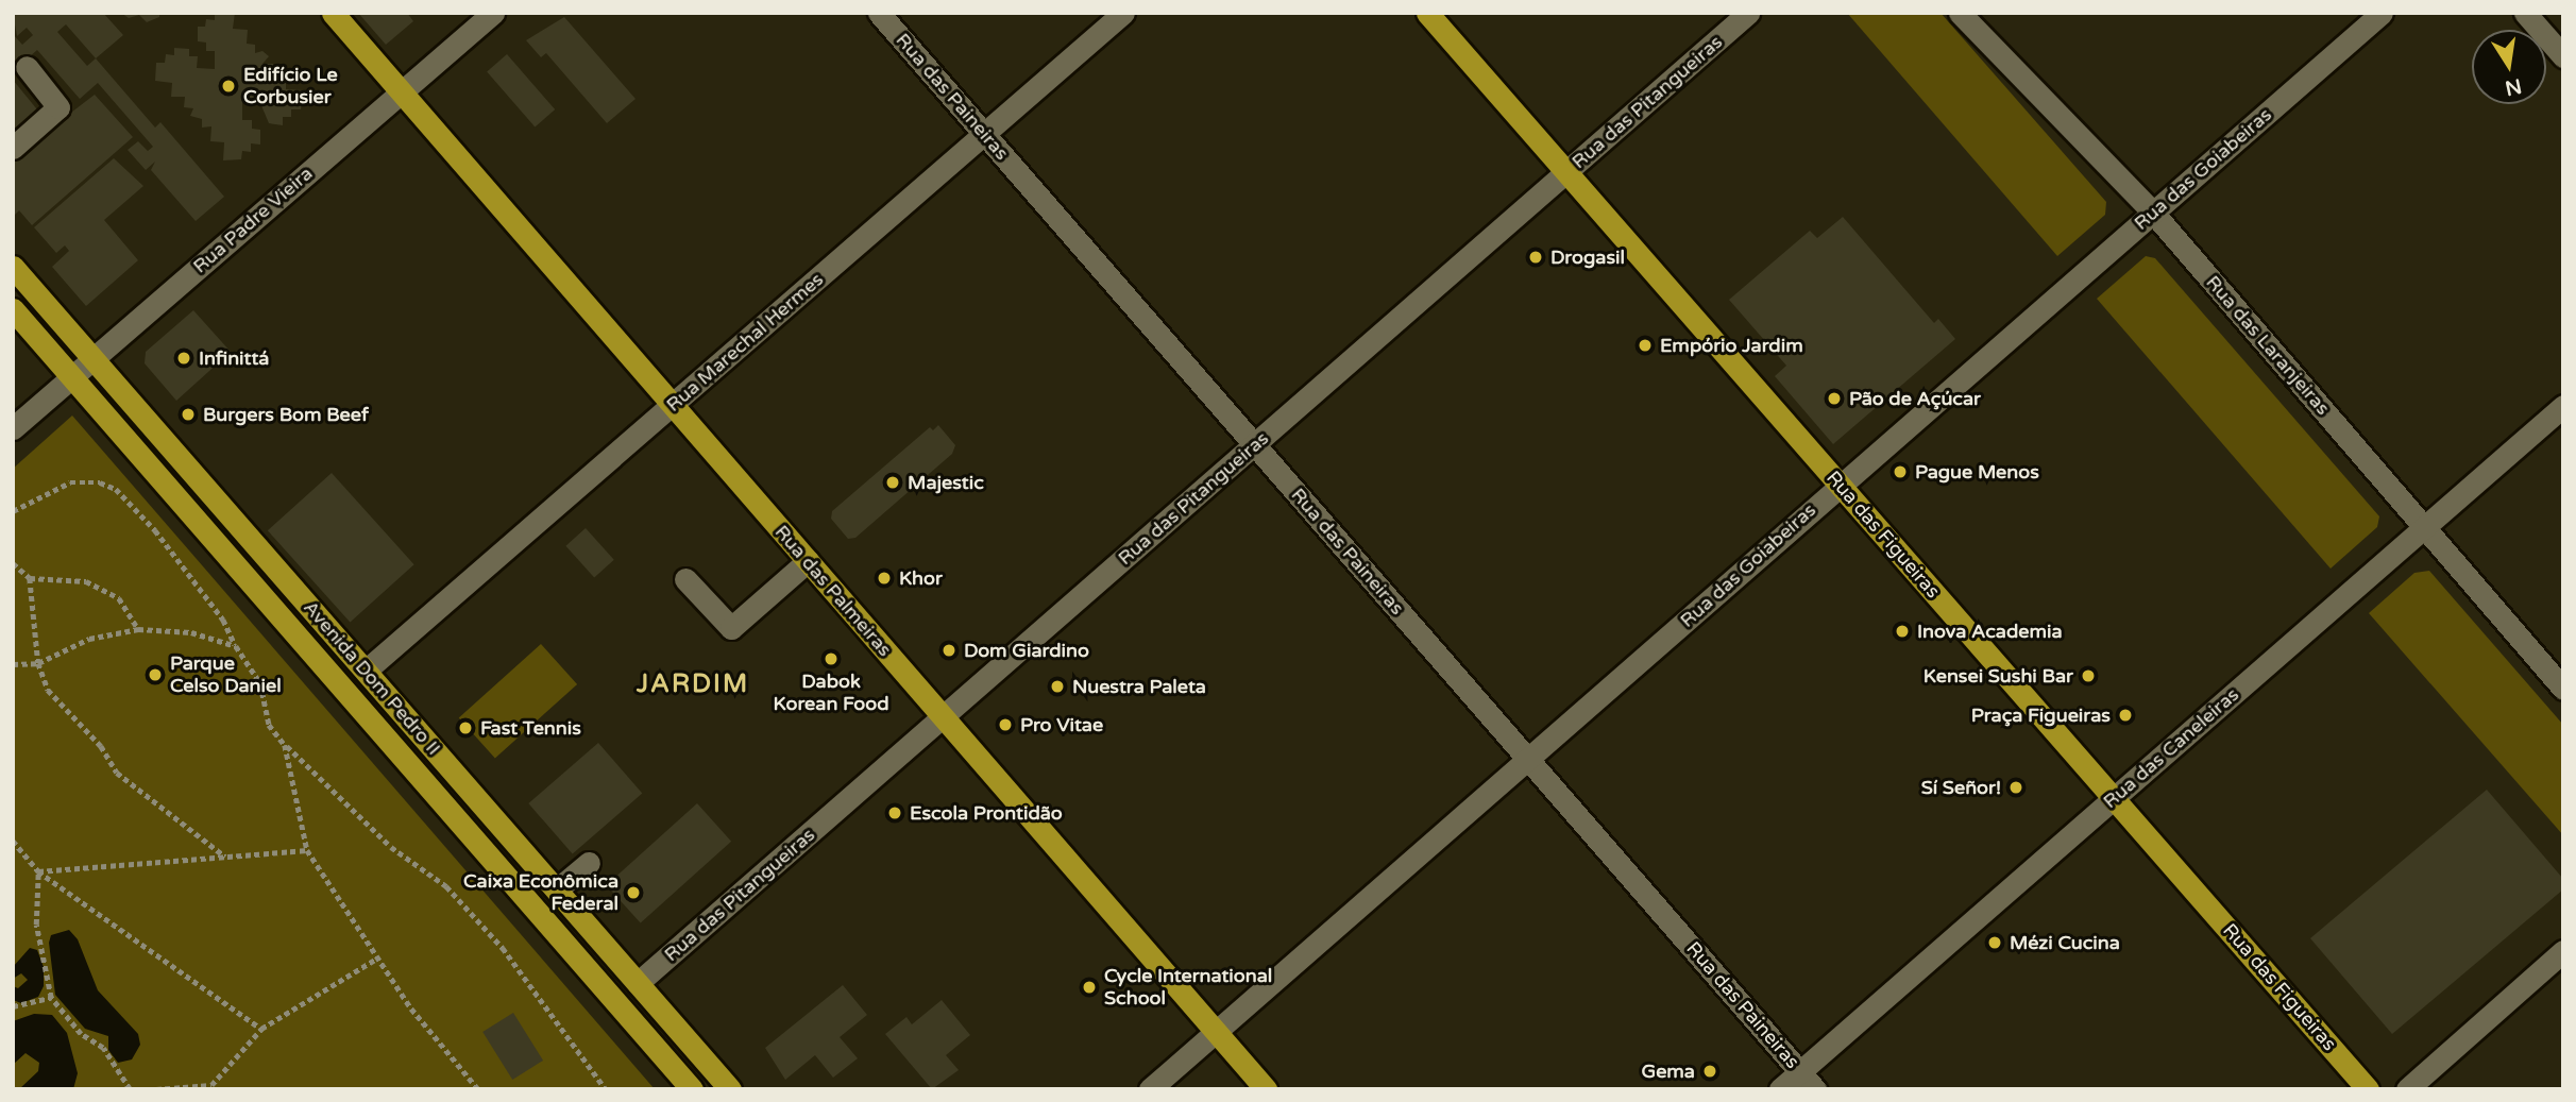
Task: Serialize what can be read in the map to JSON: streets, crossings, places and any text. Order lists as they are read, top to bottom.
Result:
{
  "streets": {
    "main road": ["Rua das Figueiras", "Rua das Palmeiras", "Avenida Dom Pedro II"],
    "street": [
      "Rua das Paineiras",
      "Rua das Pitangueiras",
      "Rua das Goiabeiras",
      "Rua Padre Vieira",
      "Rua Marechal Hermes",
      "Rua das Laranjeiras",
      "Rua das Caneleiras"
    ]
  },
  "crossings": [
    ["Rua das Paineiras", "Rua das Pitangueiras"],
    ["Rua das Paineiras", "Rua das Goiabeiras"],
    ["Rua das Paineiras", "Rua Marechal Hermes"],
    ["Rua das Paineiras", "Rua das Caneleiras"],
    ["Rua das Pitangueiras", "Rua das Figueiras"],
    ["Rua das Pitangueiras", "Rua das Palmeiras"],
    ["Rua das Pitangueiras", "Avenida Dom Pedro II"],
    ["Rua das Goiabeiras", "Rua das Laranjeiras"],
    ["Rua das Goiabeiras", "Rua das Figueiras"],
    ["Rua das Goiabeiras", "Rua das Palmeiras"],
    ["Rua Padre Vieira", "Rua das Palmeiras"],
    ["Rua Padre Vieira", "Avenida Dom Pedro II"],
    ["Rua Marechal Hermes", "Rua das Palmeiras"],
    ["Rua Marechal Hermes", "Avenida Dom Pedro II"],
    ["Rua das Laranjeiras", "Rua das Caneleiras"],
    ["Rua das Figueiras", "Rua das Caneleiras"]
  ],
  "districts": ["JARDIM"],
  "places": [
    "Edifício Le Corbusier",
    "Drogasil",
    "Empório Jardim",
    "Infinittá",
    "Pão de Açúcar",
    "Burgers Bom Beef",
    "Pague Menos",
    "Majestic",
    "Khor",
    "Inova Academia",
    "Dom Giardino",
    "Dabok Korean Food",
    "Parque Celso Daniel",
    "Kensei Sushi Bar",
    "Nuestra Paleta",
    "Praça Figueiras",
    "Pro Vitae",
    "Fast Tennis",
    "Sí Señor!",
    "Escola Prontidão",
    "Caixa Econômica Federal",
    "Mézi Cucina",
    "Cycle International School",
    "Gema"
  ],
  "north": "bottom"
}
